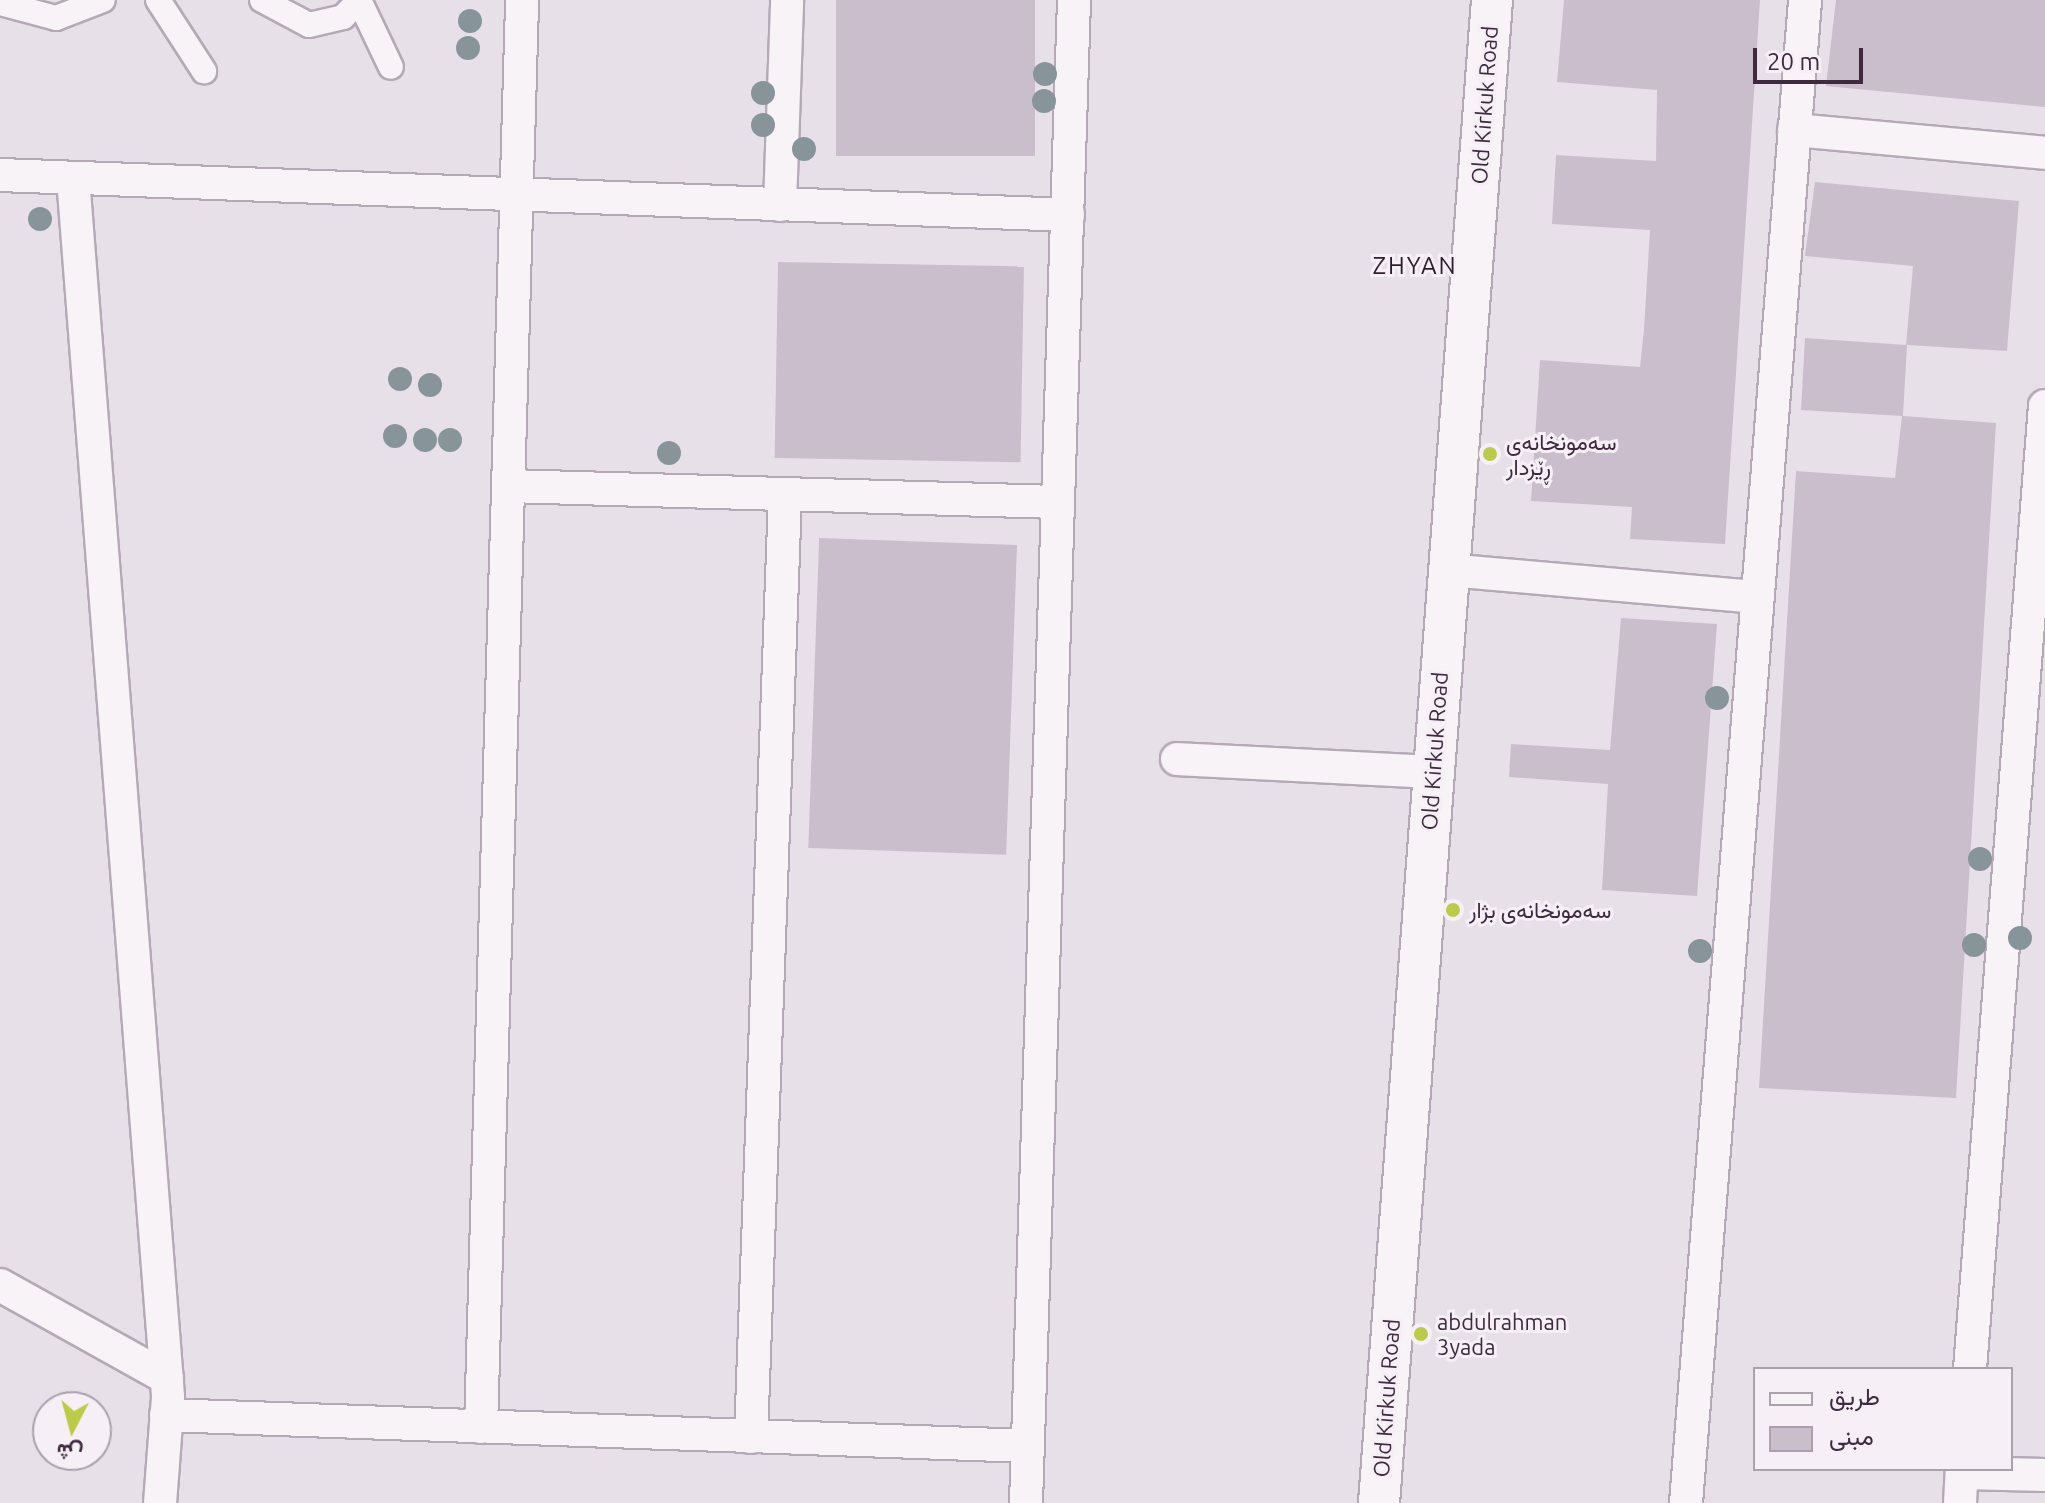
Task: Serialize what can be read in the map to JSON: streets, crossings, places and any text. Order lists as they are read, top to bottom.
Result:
{
  "streets": {
    "street": ["Old Kirkuk Road"]
  },
  "districts": ["ZHYAN"],
  "places": ["سەمونخانەی ڕێزدار", "سەمونخانەی بژار", "abdulrahman 3yada"],
  "legend": ["طريق", "مبنى"],
  "scale_bar": "20 m",
  "north": "bottom"
}
